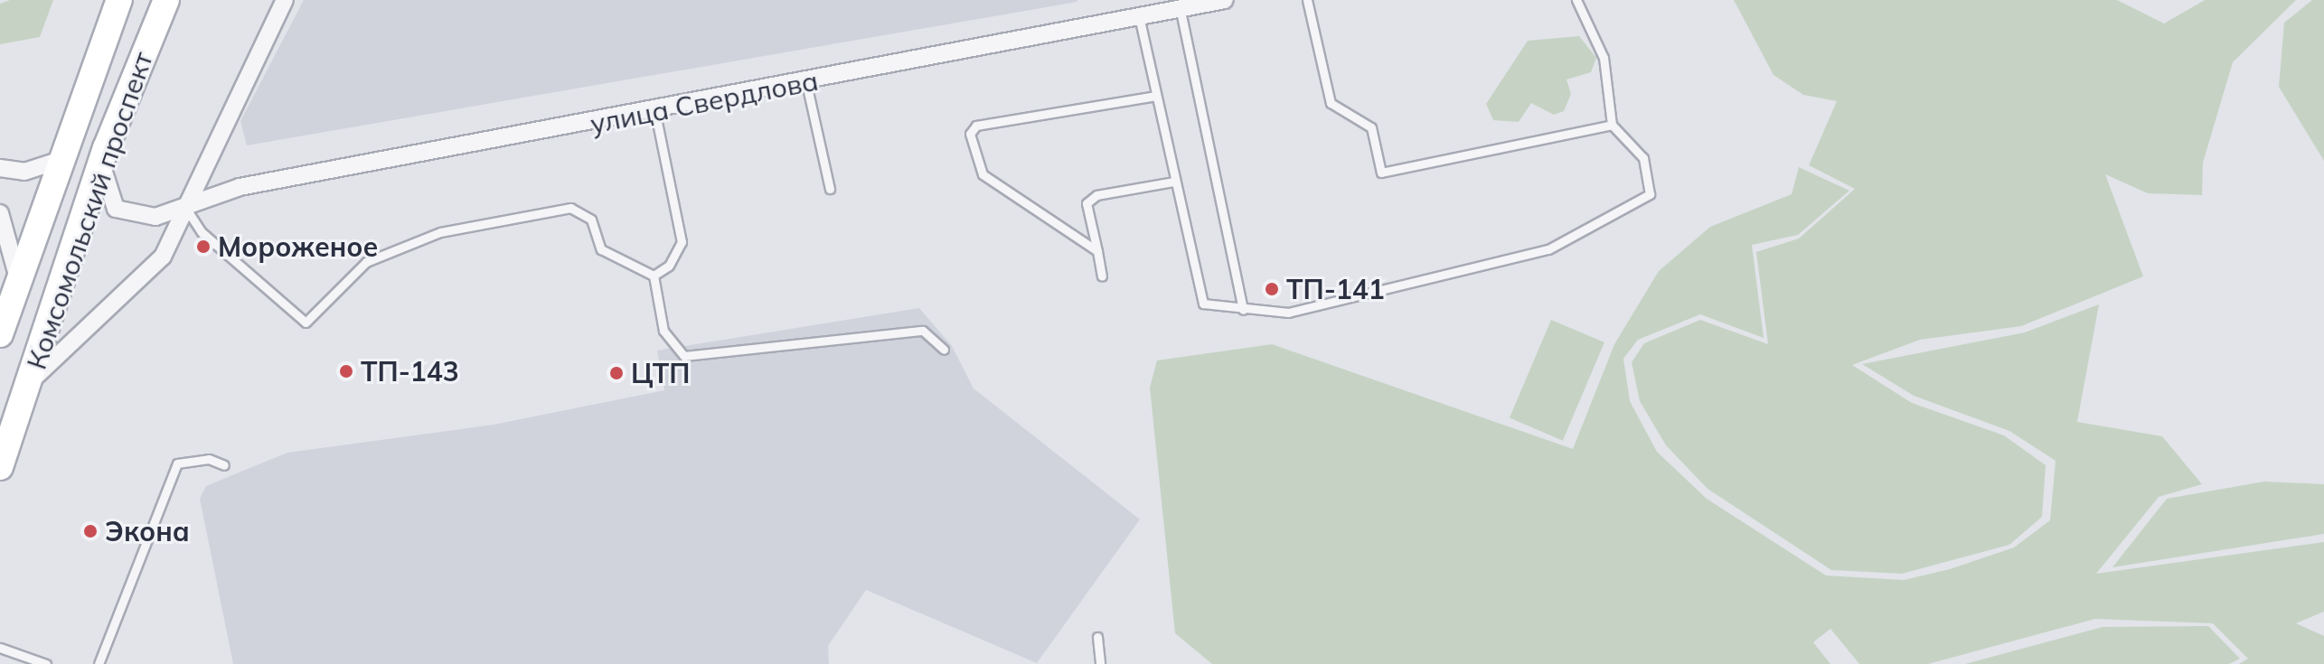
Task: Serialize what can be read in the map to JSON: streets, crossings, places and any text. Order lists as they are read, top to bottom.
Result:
{
  "streets": {
    "main road": ["Комсомольский проспект"],
    "street": ["улица Свердлова"]
  },
  "crossings": [
    ["улица Свердлова", "Комсомольский проспект"]
  ],
  "places": [
    "Мороженое",
    "ТП-141",
    "ТП-143",
    "ЦТП",
    "Экона"
  ]
}
